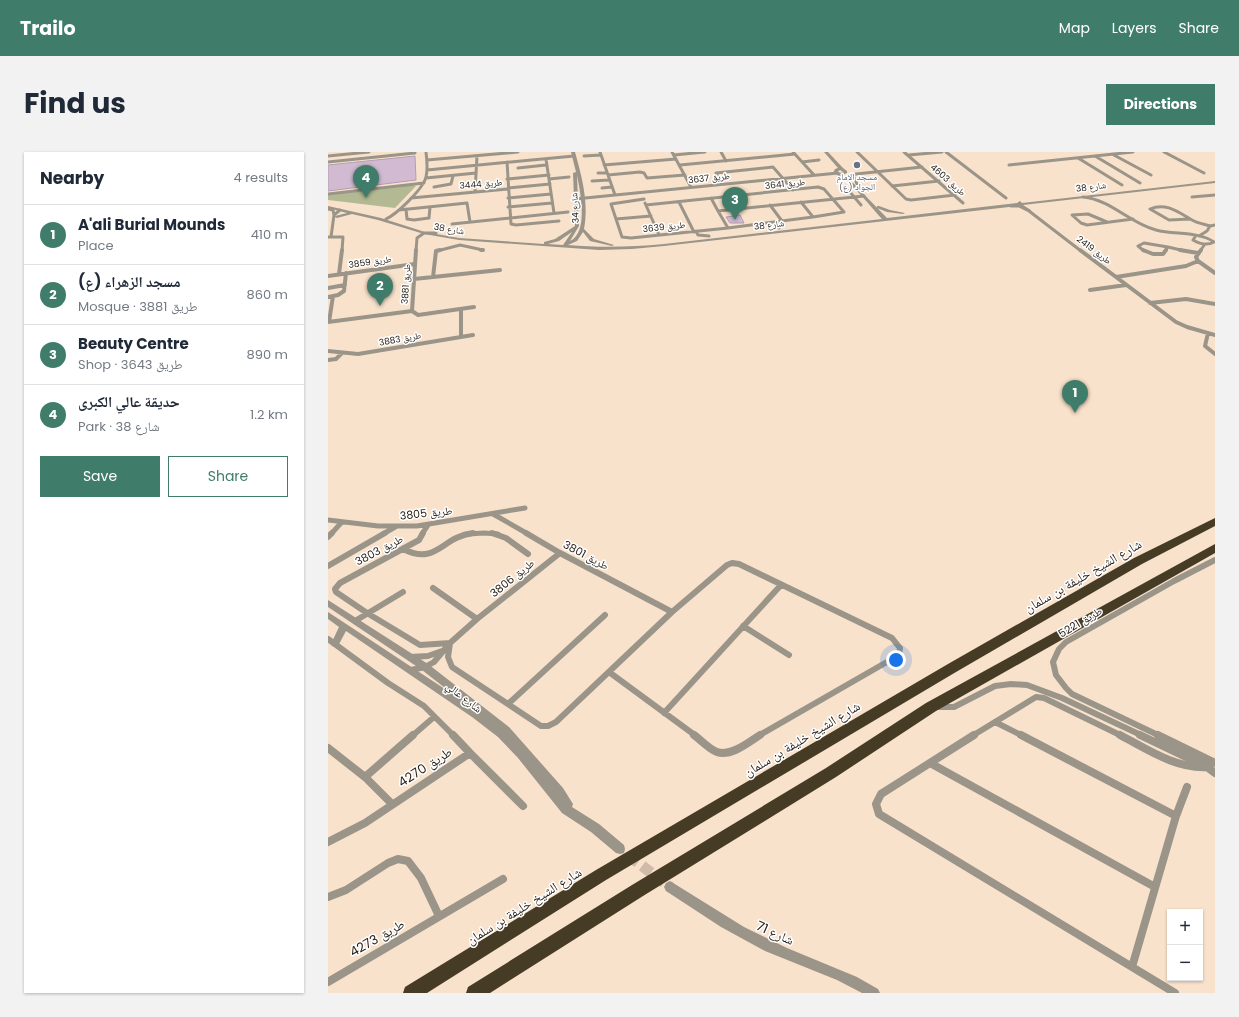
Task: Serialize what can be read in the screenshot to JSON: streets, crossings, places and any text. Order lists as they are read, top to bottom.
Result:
{
  "streets": {
    "highway": ["شارع الشيخ خليفة بن سلمان"],
    "street": [
      "طريق 3637",
      "طريق 4603",
      "طريق 3444",
      "طريق 3641",
      "شارع 38",
      "شارع 34",
      "طريق 3639",
      "طريق 2419",
      "طريق 3859",
      "طريق 3881",
      "طريق 3883",
      "طريق 3805",
      "طريق 3803",
      "طريق 3801",
      "طريق 3806",
      "طريق 5221",
      "شارع عالي",
      "طريق 4270",
      "شارع 71",
      "طريق 4273"
    ]
  },
  "crossings": [
    ["طريق 3637", "شارع 34"],
    ["طريق 3641", "طريق 3639"],
    ["شارع 38", "شارع 34"],
    ["شارع 38", "طريق 2419"],
    ["شارع 38", "طريق 3881"],
    ["طريق 3859", "طريق 3881"],
    ["طريق 3805", "طريق 3803"],
    ["طريق 3805", "طريق 3801"],
    ["طريق 3801", "طريق 3806"],
    ["طريق 3806", "شارع عالي"]
  ],
  "places": ["مسجد الإمام الجواد (ع)"],
  "page": {
    "header": "Trailo",
    "nav": ["Map", "Layers", "Share"],
    "title": "Find us",
    "buttons": [
      "Directions",
      ["Save", "Share"]
    ],
    "heading": ["Nearby", "4 results"],
    "pins": [
      "4",
      "3",
      "2",
      "1"
    ],
    "list": [
      {
        "mark": "1",
        "name": "A'ali Burial Mounds",
        "note": "Place",
        "value": "410 m"
      },
      {
        "mark": "2",
        "name": "مسجد الزهراء (ع)",
        "note": "Mosque · طريق 3881",
        "value": "860 m"
      },
      {
        "mark": "3",
        "name": "Beauty Centre",
        "note": "Shop · طريق 3643",
        "value": "890 m"
      },
      {
        "mark": "4",
        "name": "حديقة عالي الكبرى",
        "note": "Park · شارع 38",
        "value": "1.2 km"
      }
    ],
    "map_buttons": ["+", "−"]
  }
}
